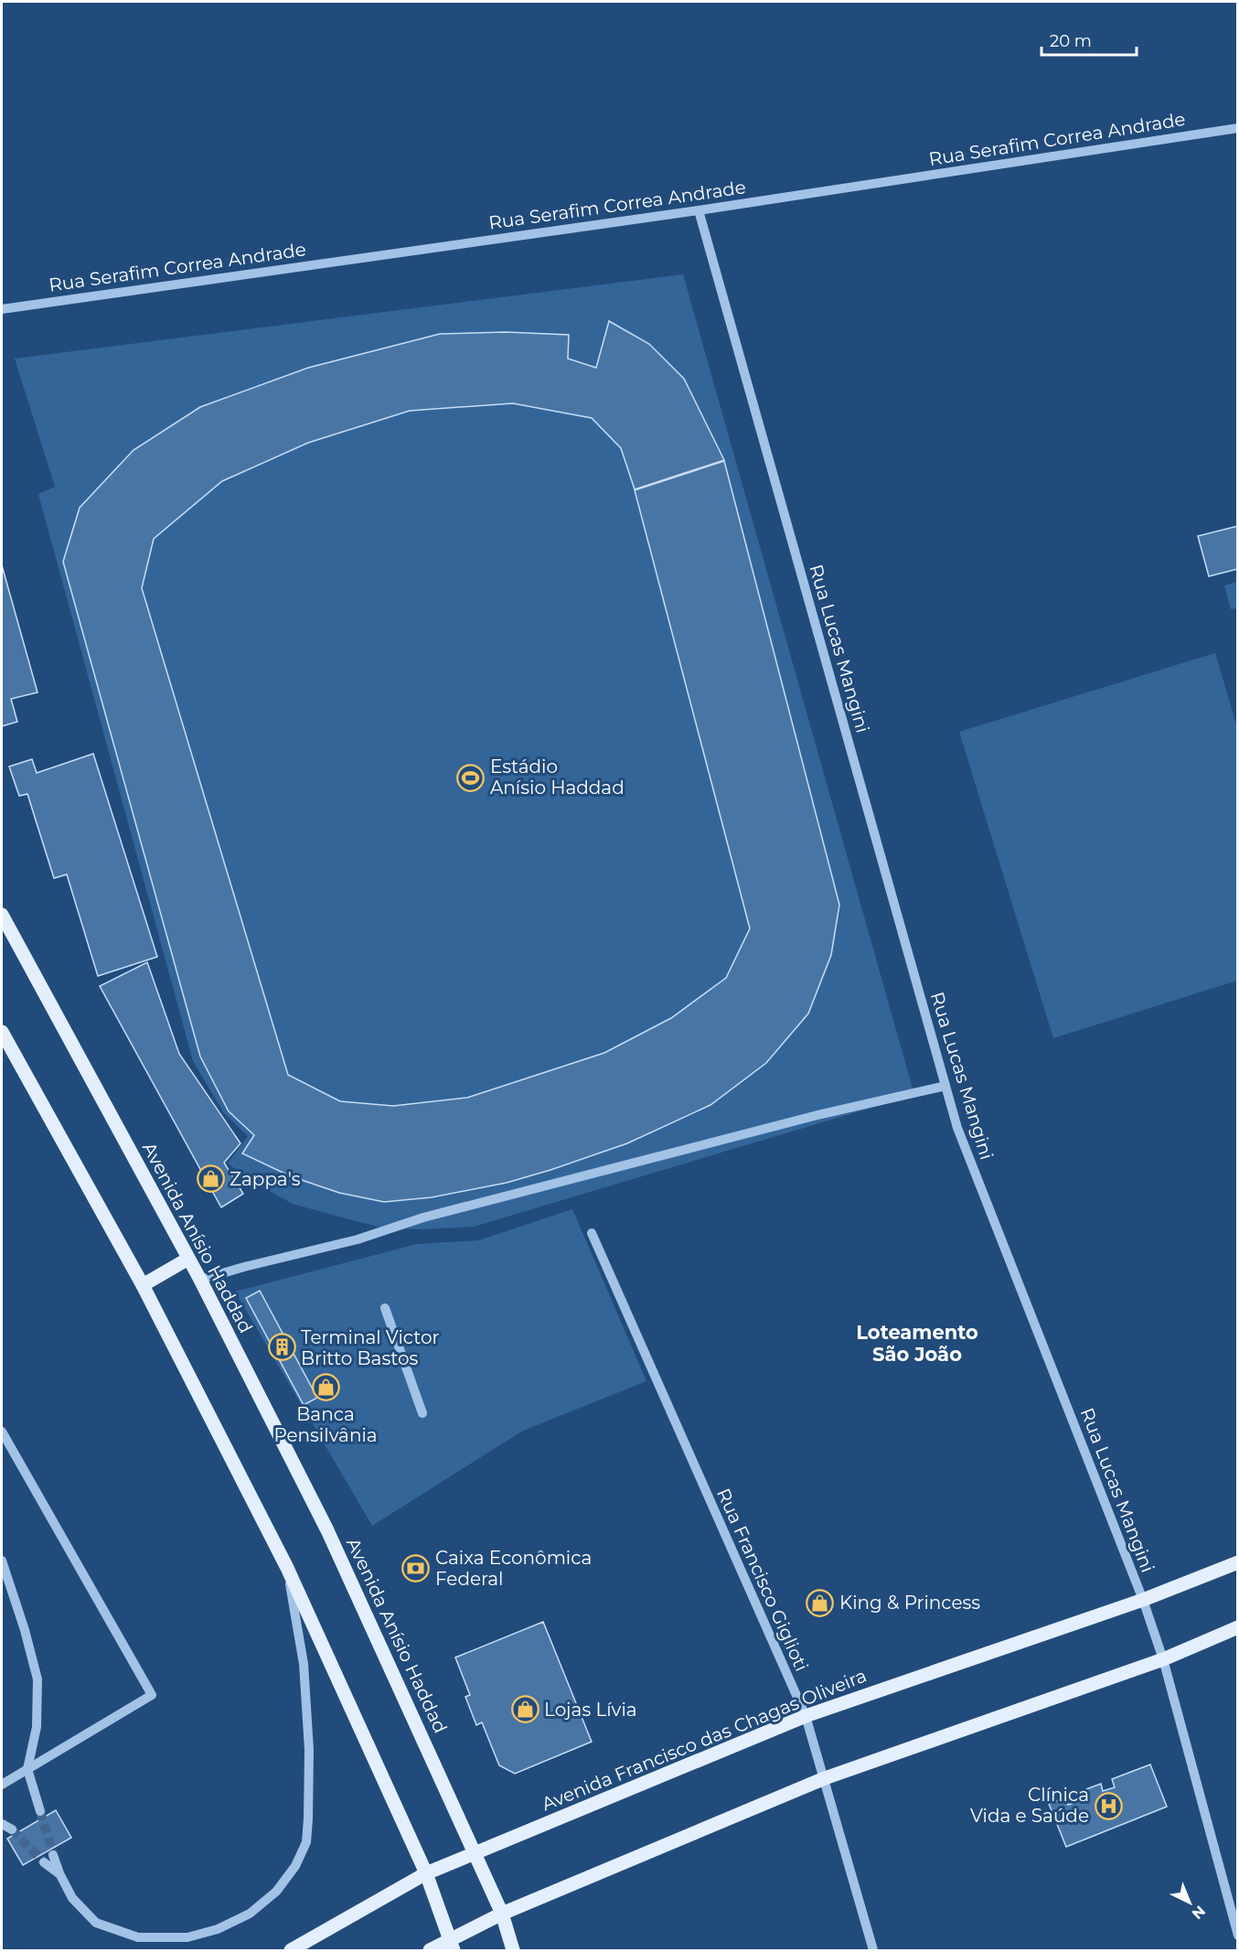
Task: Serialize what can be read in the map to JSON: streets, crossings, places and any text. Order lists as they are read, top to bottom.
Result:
{
  "streets": {
    "main road": ["Avenida Anísio Haddad", "Avenida Francisco das Chagas Oliveira"],
    "street": ["Rua Serafim Correa Andrade", "Rua Lucas Mangini", "Rua Francisco Giglioti"]
  },
  "crossings": [
    ["Rua Serafim Correa Andrade", "Rua Lucas Mangini"],
    ["Rua Lucas Mangini", "Avenida Francisco das Chagas Oliveira"],
    ["Avenida Anísio Haddad", "Avenida Francisco das Chagas Oliveira"],
    ["Rua Francisco Giglioti", "Avenida Francisco das Chagas Oliveira"]
  ],
  "districts": ["Loteamento São João"],
  "places": {
    "sports": ["Estádio Anísio Haddad"],
    "shop": [
      "Zappa's",
      "Banca Pensilvânia",
      "King & Princess",
      "Lojas Lívia"
    ],
    "building": ["Terminal Victor Britto Bastos"],
    "bank": ["Caixa Econômica Federal"],
    "hospital": ["Clínica Vida e Saúde"]
  },
  "scale_bar": "20 m",
  "north": "bottom right"
}
